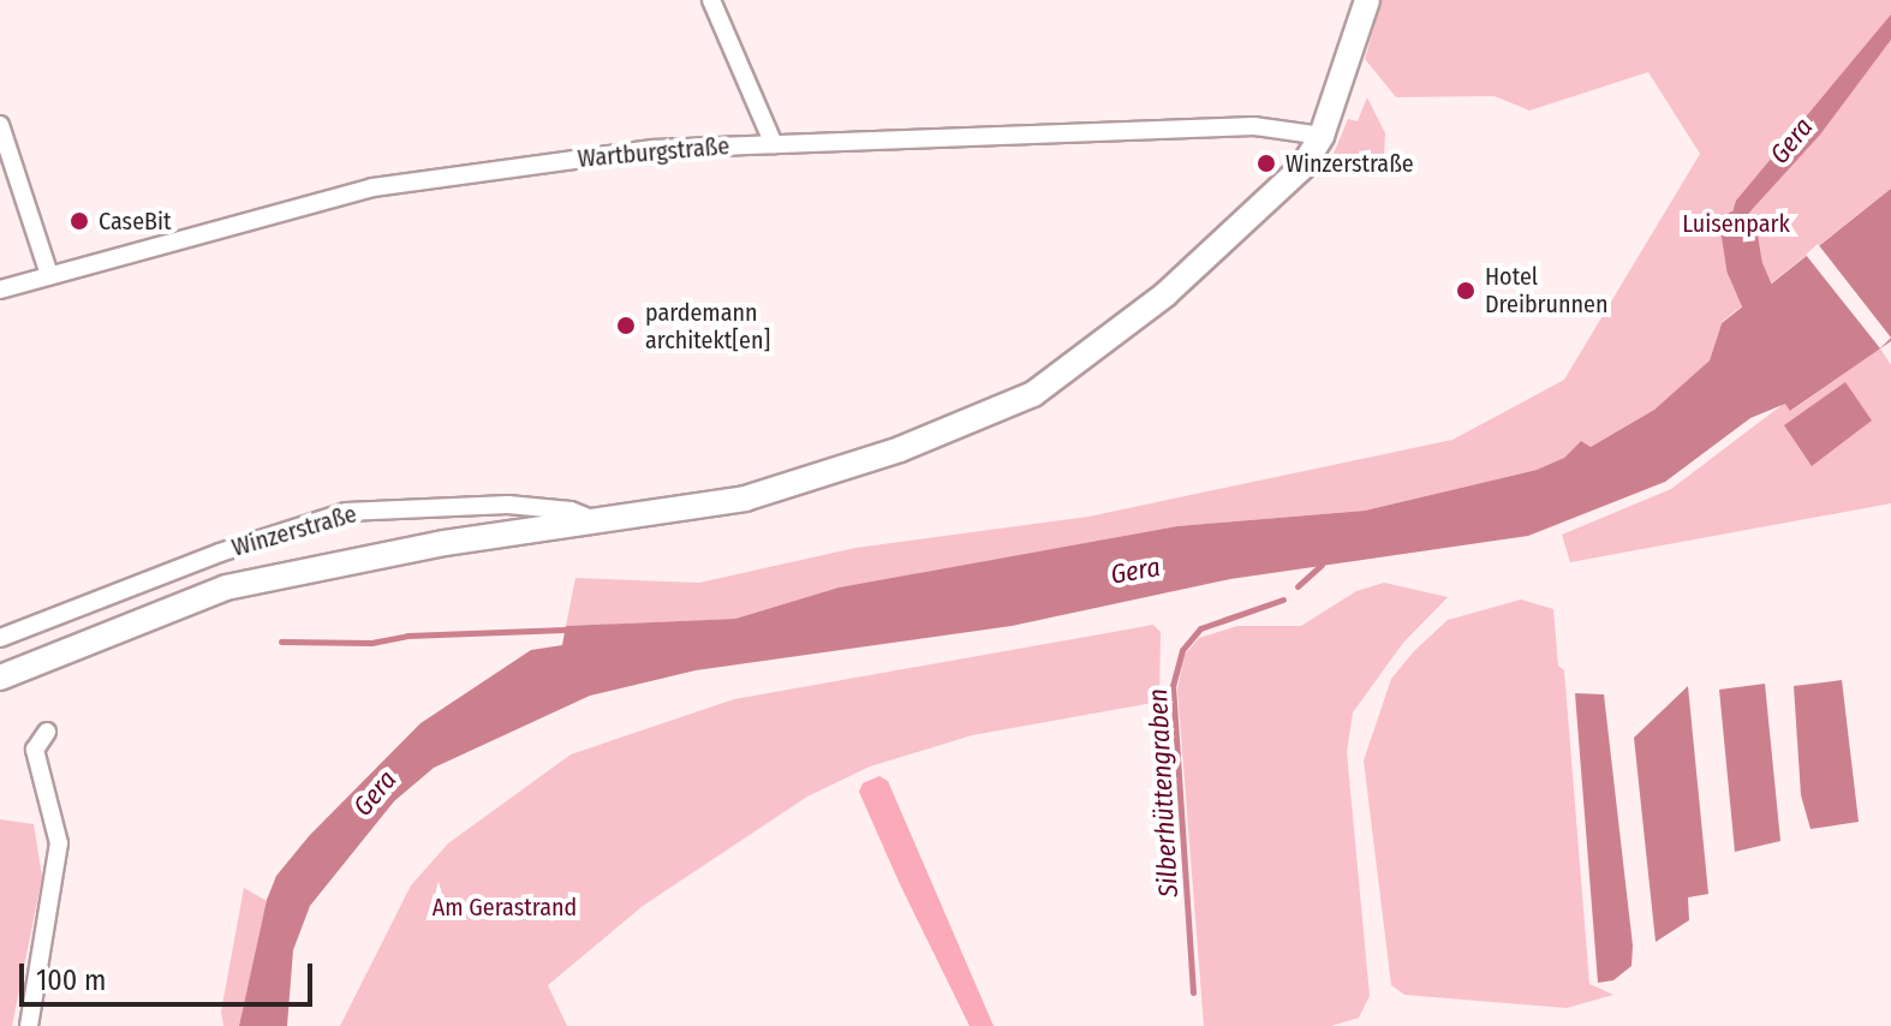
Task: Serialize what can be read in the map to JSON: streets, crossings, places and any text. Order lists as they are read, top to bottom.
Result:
{
  "streets": {
    "street": ["Wartburgstraße", "Winzerstraße"]
  },
  "crossings": [
    ["Wartburgstraße", "Winzerstraße"]
  ],
  "water": ["Gera", "Silberhüttengraben"],
  "parks": ["Luisenpark", "Am Gerastrand"],
  "places": [
    "Winzerstraße",
    "CaseBit",
    "Hotel Dreibrunnen",
    "pardemann architekt[en]"
  ],
  "scale_bar": "100 m"
}
